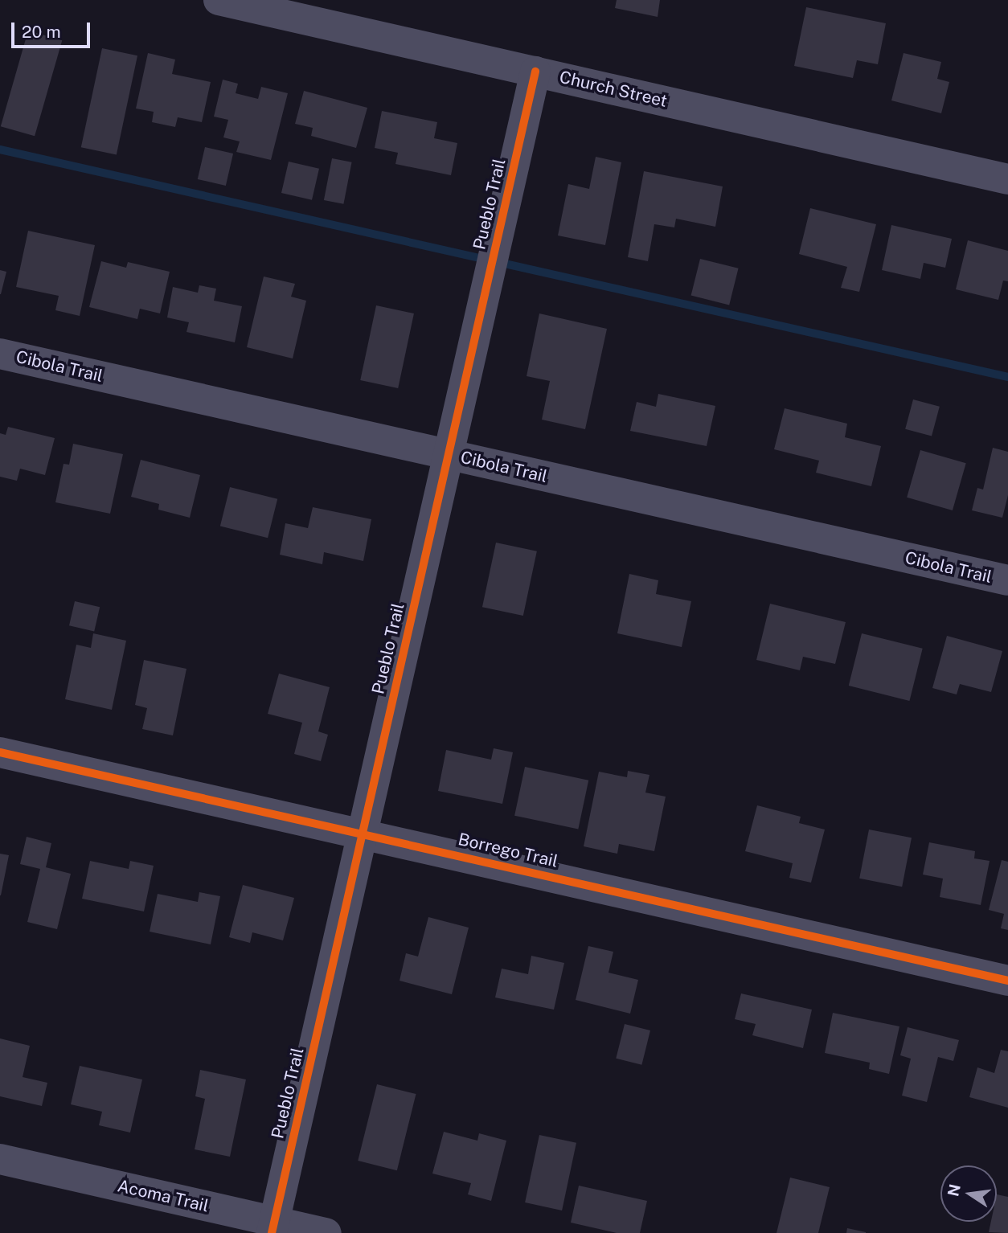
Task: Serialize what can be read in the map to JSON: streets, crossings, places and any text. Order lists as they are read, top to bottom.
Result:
{
  "streets": {
    "street": [
      "Church Street",
      "Pueblo Trail",
      "Cibola Trail",
      "Borrego Trail",
      "Acoma Trail"
    ]
  },
  "crossings": [
    ["Church Street", "Pueblo Trail"],
    ["Pueblo Trail", "Cibola Trail"],
    ["Pueblo Trail", "Borrego Trail"],
    ["Pueblo Trail", "Acoma Trail"]
  ],
  "scale_bar": "20 m",
  "north": "left"
}
